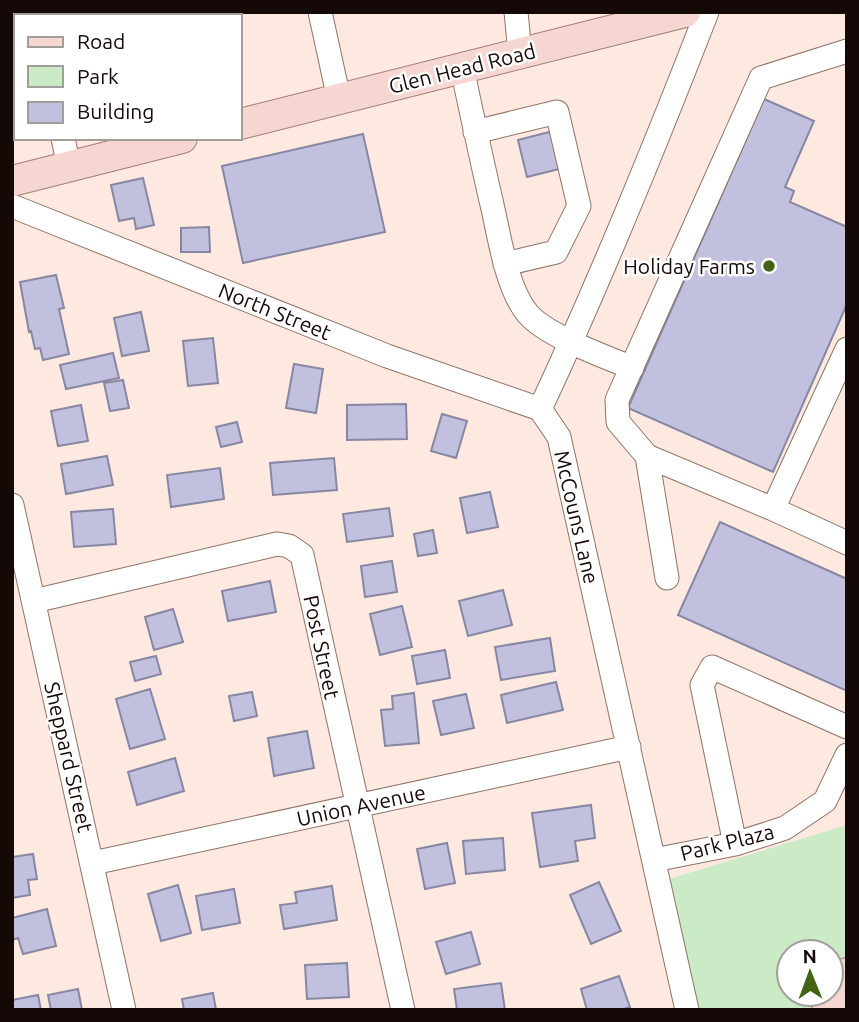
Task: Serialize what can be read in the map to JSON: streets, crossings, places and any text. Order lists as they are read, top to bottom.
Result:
{
  "streets": {
    "main road": ["Glen Head Road"],
    "street": [
      "North Street",
      "McCouns Lane",
      "Post Street",
      "Sheppard Street",
      "Union Avenue",
      "Park Plaza"
    ]
  },
  "crossings": [
    ["North Street", "McCouns Lane"],
    ["McCouns Lane", "Union Avenue"],
    ["McCouns Lane", "Park Plaza"],
    ["Post Street", "Sheppard Street"],
    ["Post Street", "Union Avenue"],
    ["Sheppard Street", "Union Avenue"]
  ],
  "places": ["Holiday Farms"],
  "legend": ["Road", "Park", "Building"],
  "north": "top"
}
